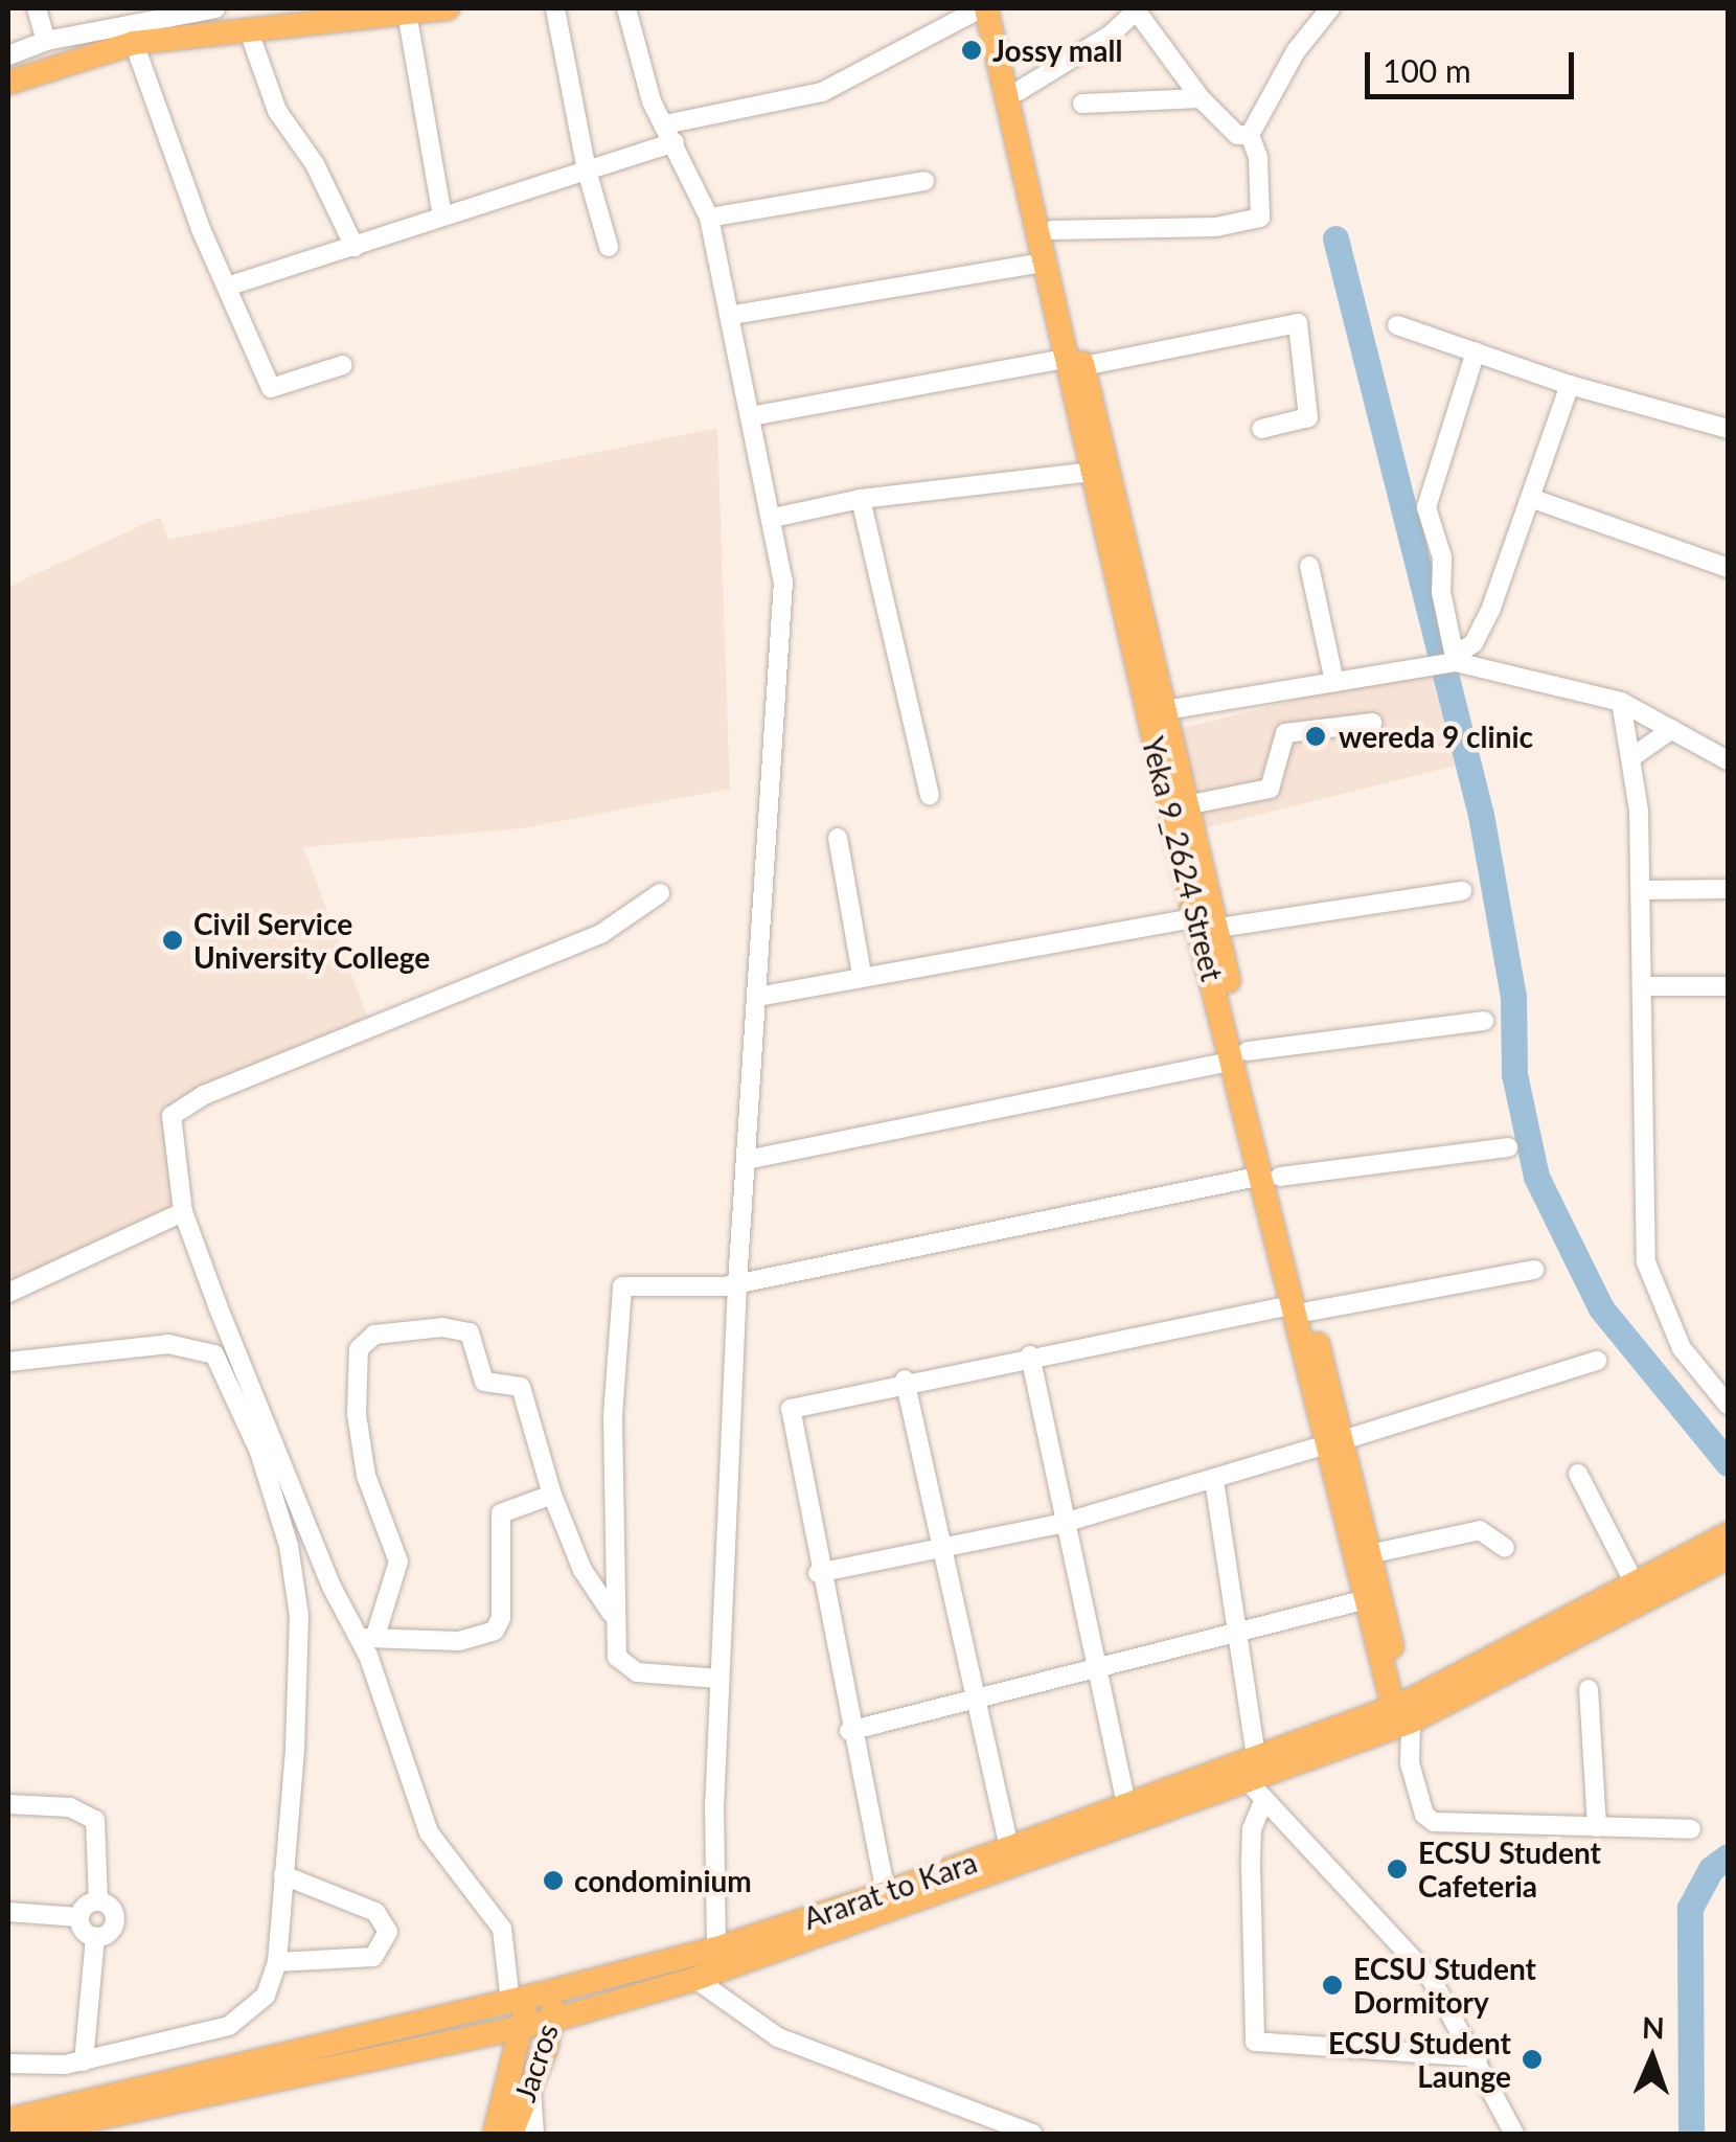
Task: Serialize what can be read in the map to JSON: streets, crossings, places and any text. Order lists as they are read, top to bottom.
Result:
{
  "streets": {
    "main road": ["Yeka 9_2624 Street", "Ararat to Kara", "Jacros"]
  },
  "crossings": [
    ["Yeka 9_2624 Street", "Ararat to Kara"],
    ["Ararat to Kara", "Jacros"]
  ],
  "places": [
    "Jossy mall",
    "wereda 9 clinic",
    "Civil Service University College",
    "ECSU Student Cafeteria",
    "condominium",
    "ECSU Student Dormitory",
    "ECSU Student Launge"
  ],
  "scale_bar": "100 m",
  "north": "top"
}
